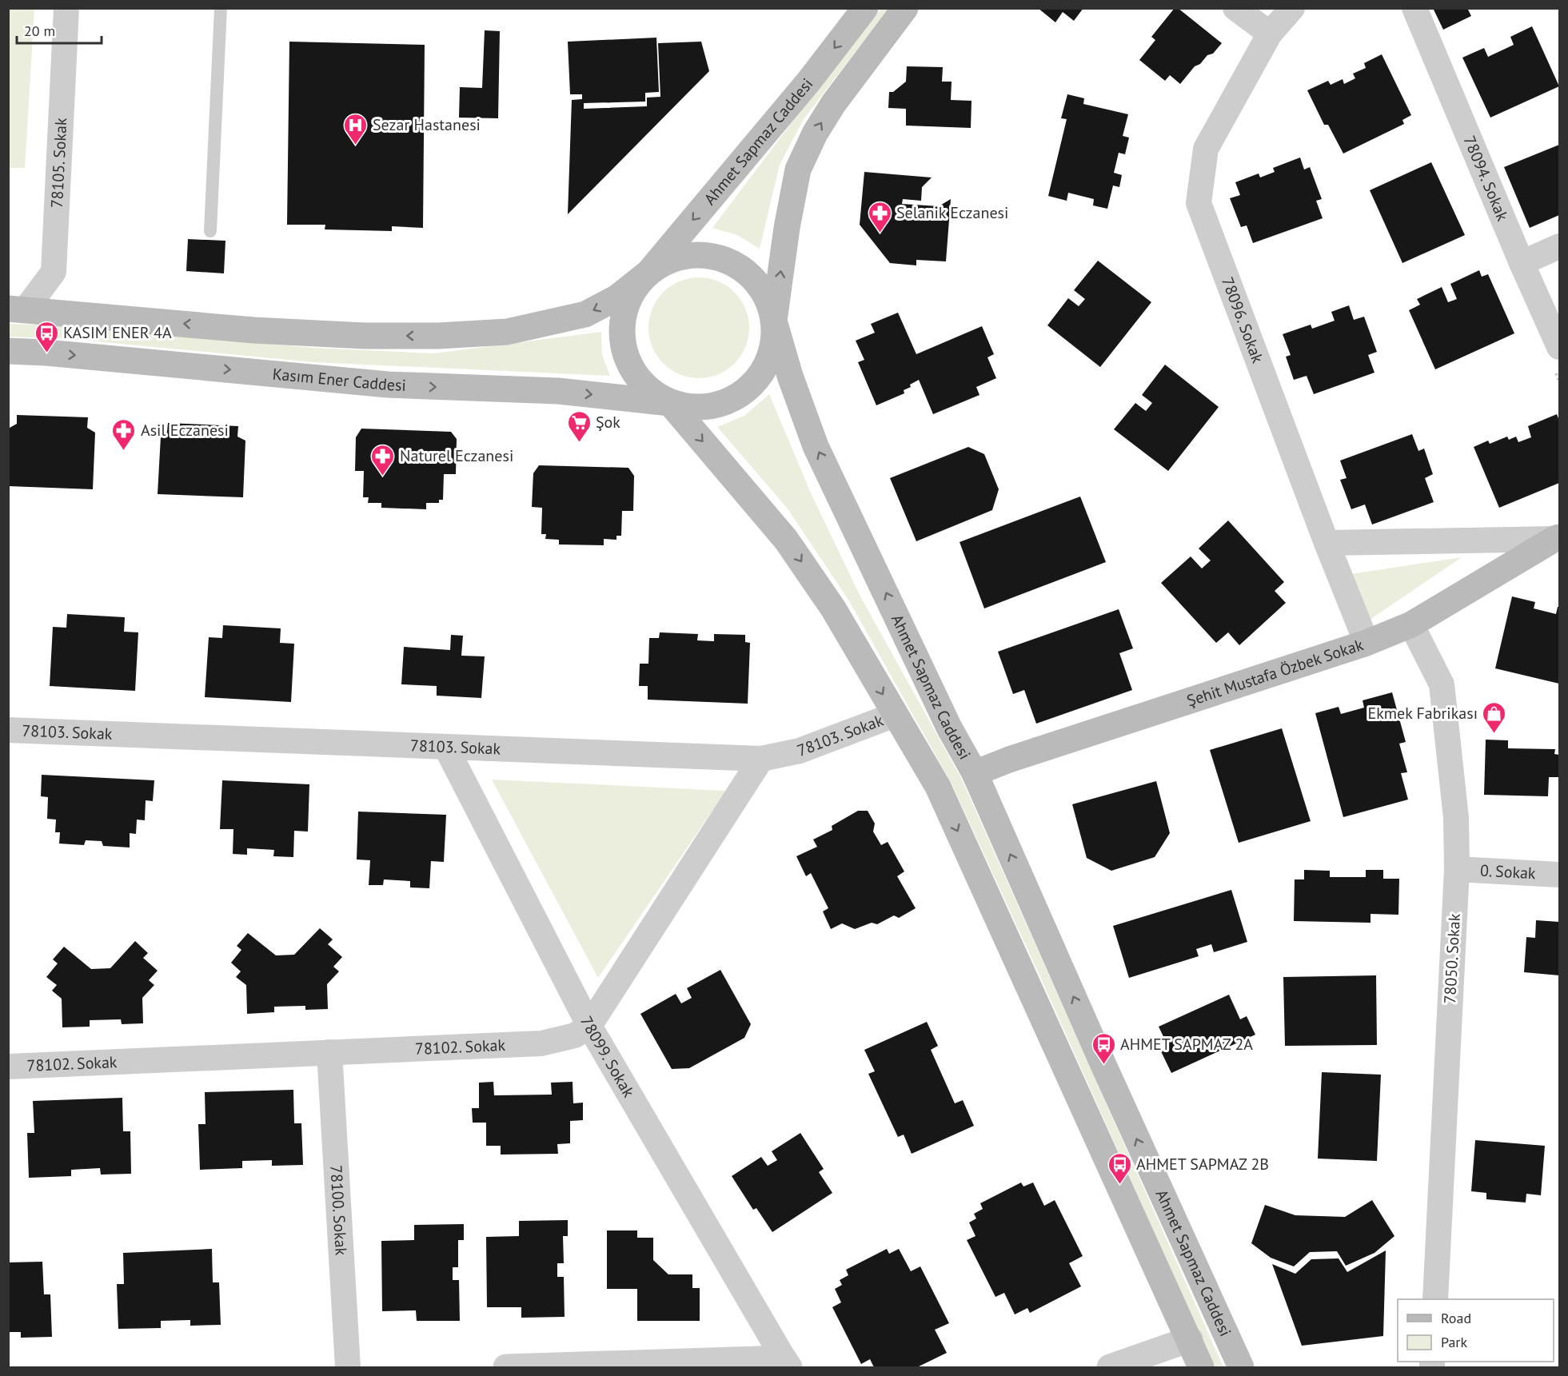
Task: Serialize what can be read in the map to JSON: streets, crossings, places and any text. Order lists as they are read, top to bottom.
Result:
{
  "streets": {
    "main road": ["Ahmet Sapmaz Caddesi", "Kasım Ener Caddesi", "Şehit Mustafa Özbek Sokak"],
    "street": [
      "78105. Sokak",
      "78094. Sokak",
      "78096. Sokak",
      "78103. Sokak",
      "0. Sokak",
      "78050. Sokak",
      "78102. Sokak",
      "78099. Sokak",
      "78100. Sokak"
    ]
  },
  "crossings": [
    ["Ahmet Sapmaz Caddesi", "Kasım Ener Caddesi"],
    ["Ahmet Sapmaz Caddesi", "Şehit Mustafa Özbek Sokak"],
    ["78096. Sokak", "Şehit Mustafa Özbek Sokak"],
    ["Şehit Mustafa Özbek Sokak", "78050. Sokak"],
    ["78103. Sokak", "78102. Sokak"],
    ["78103. Sokak", "78099. Sokak"],
    ["0. Sokak", "78050. Sokak"],
    ["78102. Sokak", "78099. Sokak"],
    ["78102. Sokak", "78100. Sokak"]
  ],
  "places": {
    "hospital": ["Sezar Hastanesi"],
    "pharmacy": ["Selanik Eczanesi", "Asil Eczanesi", "Naturel Eczanesi"],
    "bus stop": ["KASIM ENER 4A", "AHMET SAPMAZ 2A", "AHMET SAPMAZ 2B"],
    "supermarket": ["Şok"],
    "shop": ["Ekmek Fabrikası"]
  },
  "legend": ["Road", "Park"],
  "scale_bar": "20 m"
}
